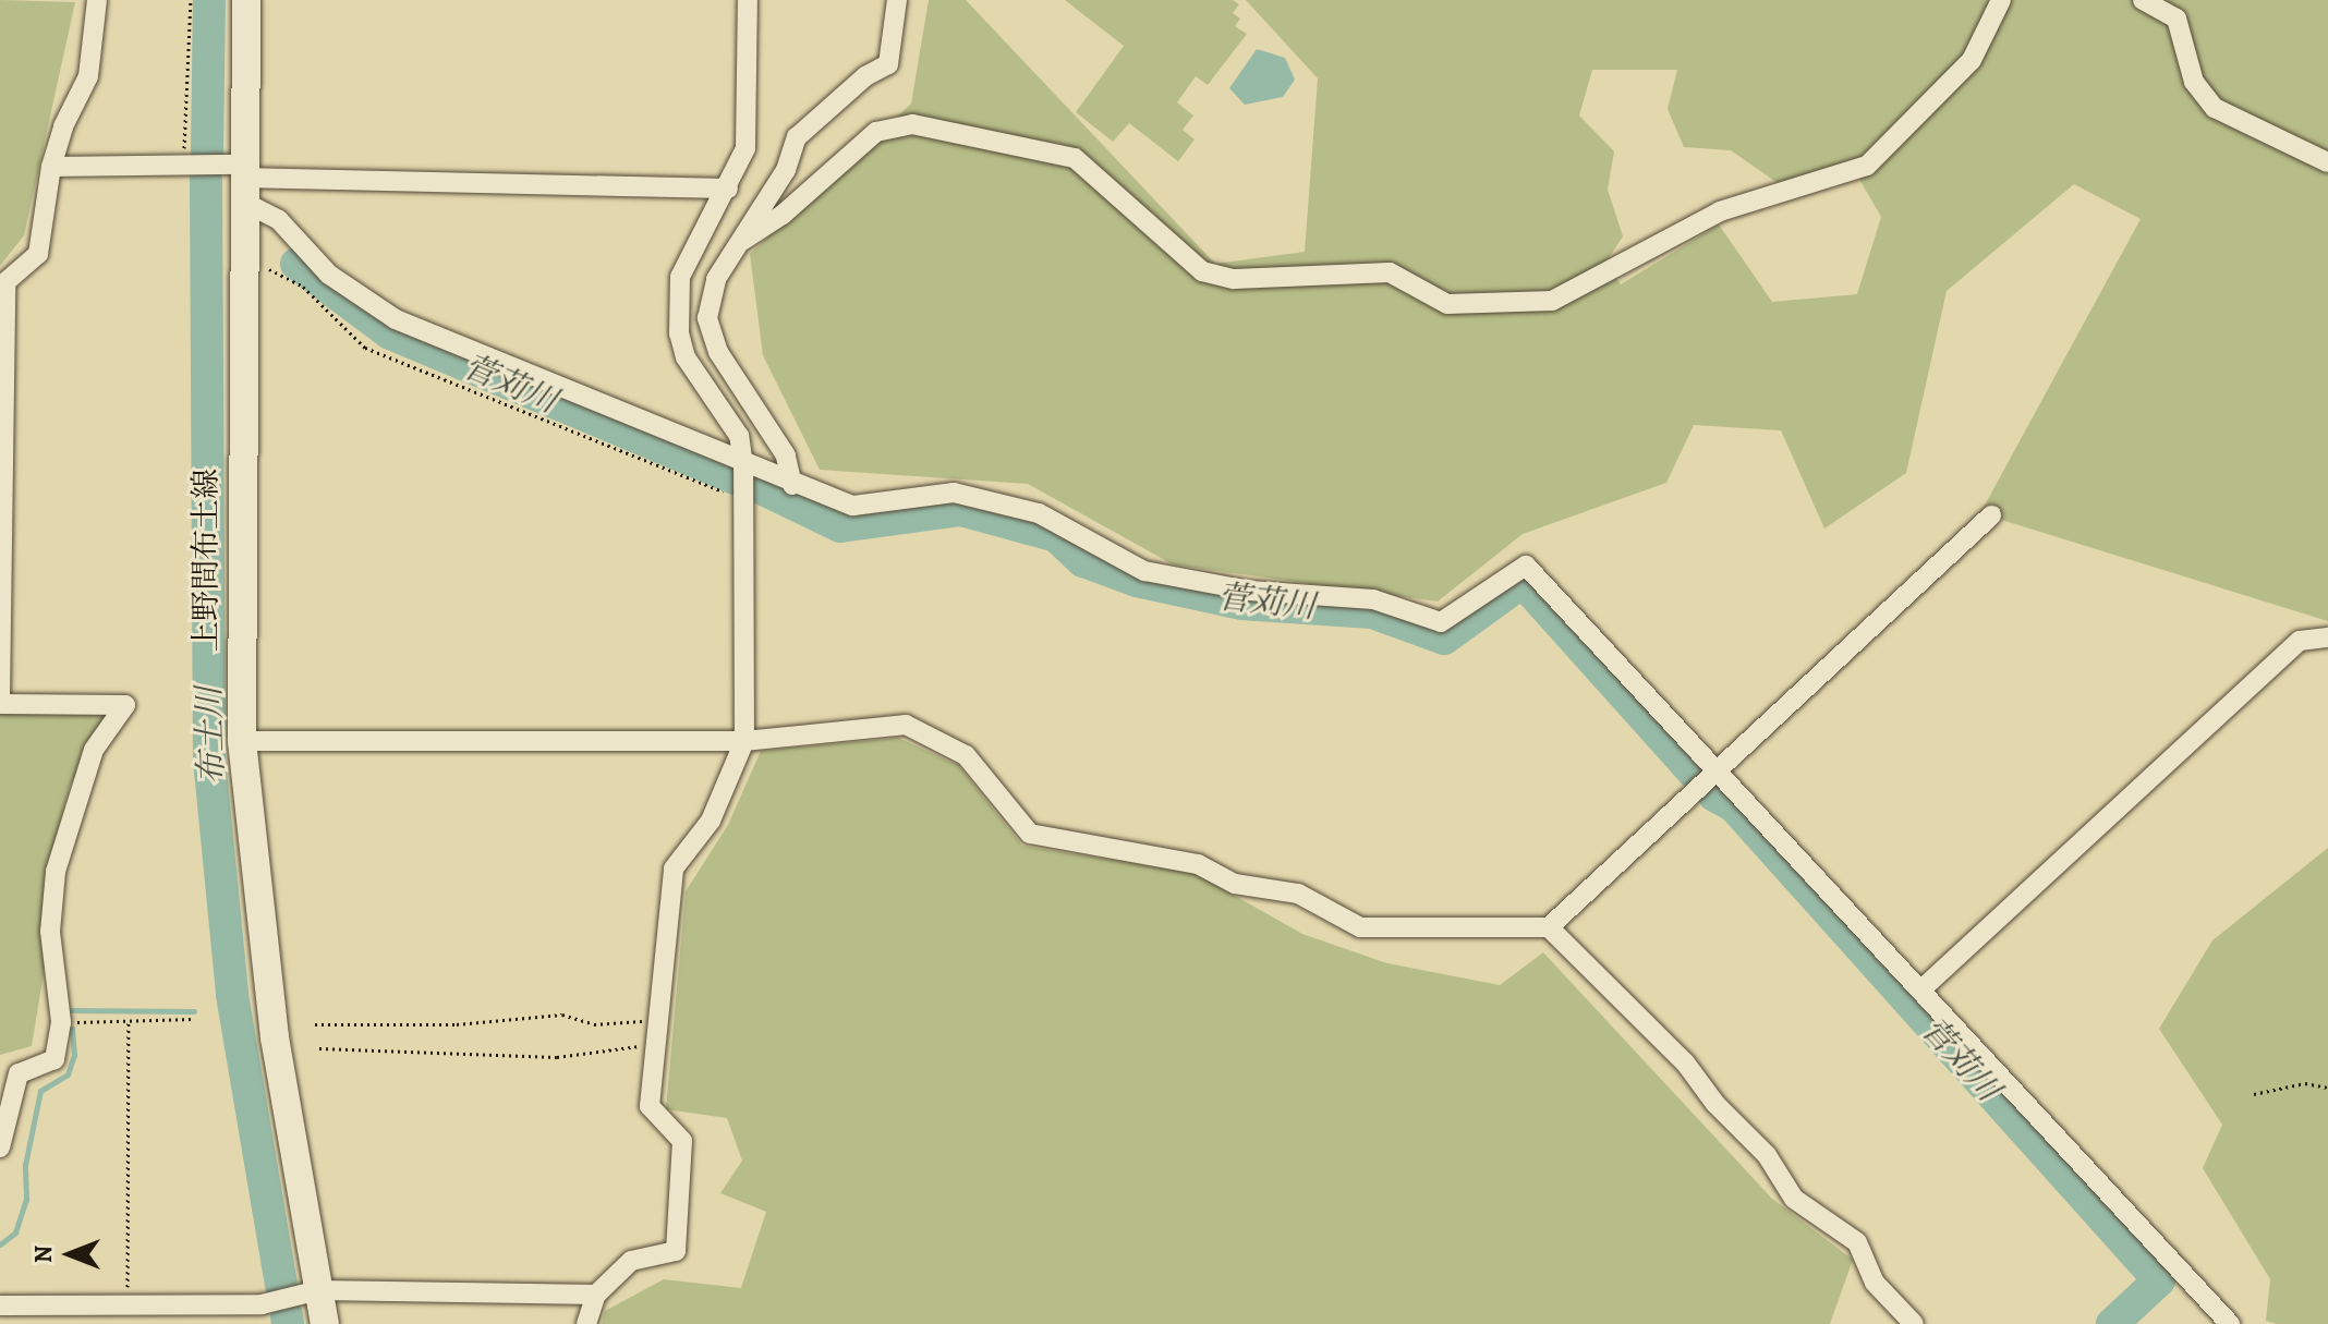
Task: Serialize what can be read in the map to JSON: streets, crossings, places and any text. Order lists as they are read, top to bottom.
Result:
{
  "streets": {
    "main road": ["上野間布土線"]
  },
  "water": ["菅苅川", "布土川"],
  "north": "left"
}
